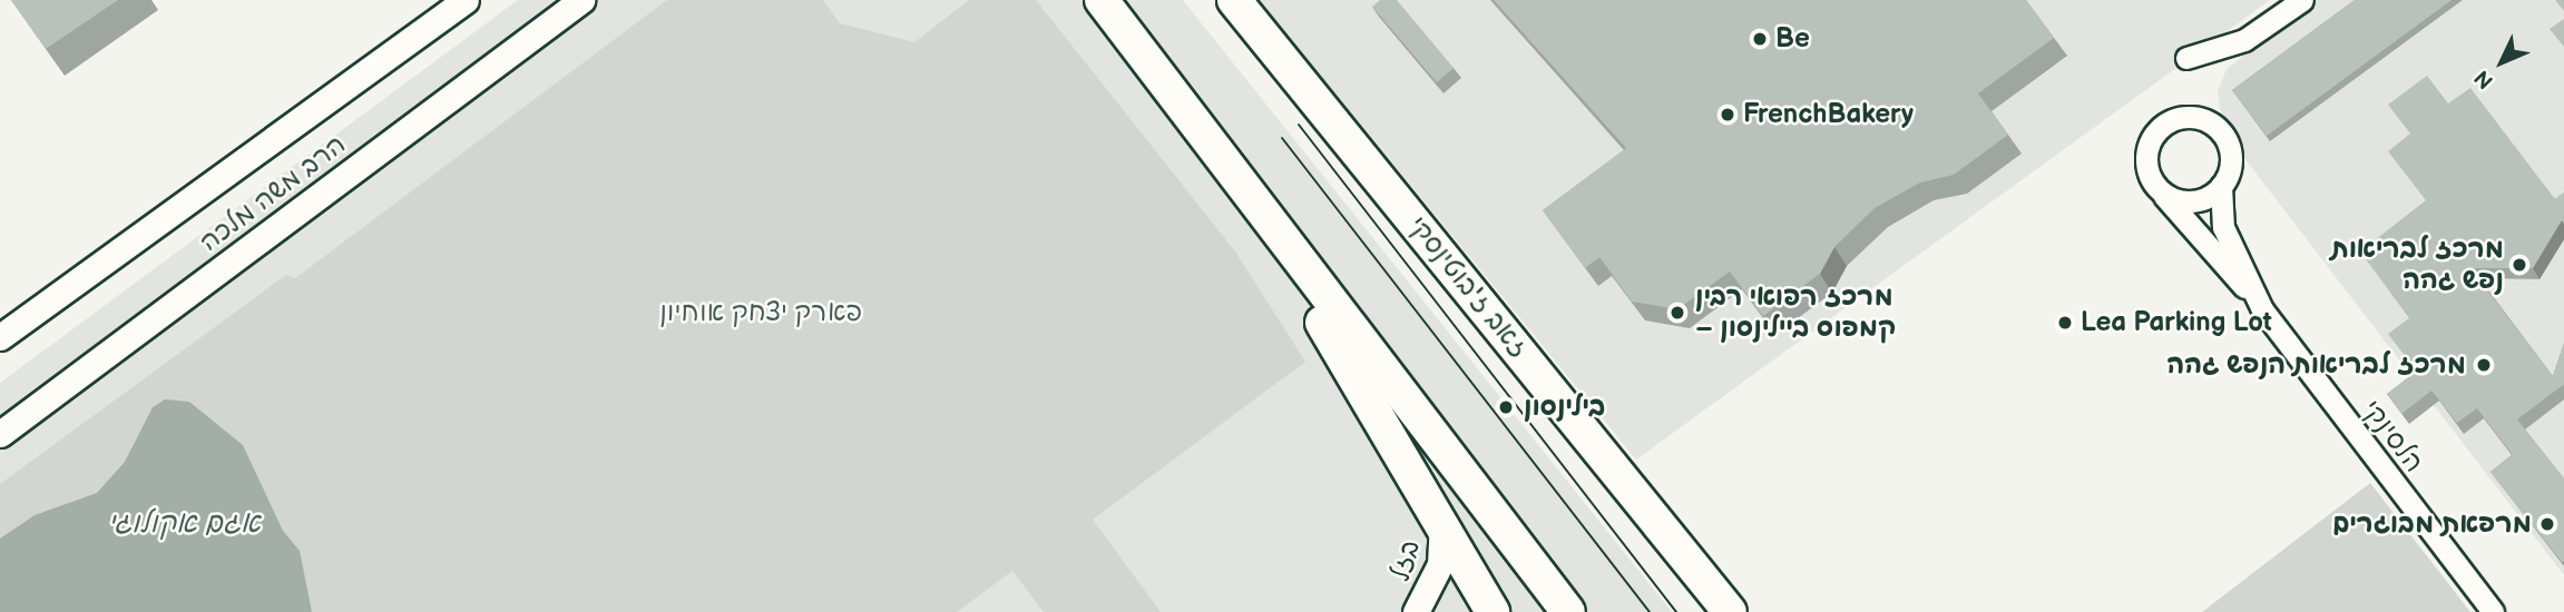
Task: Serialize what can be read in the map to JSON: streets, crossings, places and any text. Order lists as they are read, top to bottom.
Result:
{
  "streets": {
    "main road": ["זאב ז'בוטינסקי"],
    "street": ["הרב משה מלכה", "הלסינקי", "בזל"]
  },
  "water": ["אגם אקולוגי"],
  "parks": ["פארק יצחק אוחיון"],
  "places": [
    "Be",
    "FrenchBakery",
    "מרכז לבריאות נפש גהה",
    "מרכז רפואי רבין – קמפוס ביילינסון",
    "Lea Parking Lot",
    "מרכז לבריאות הנפש גהה",
    "בילינסון",
    "מרפאת מבוגרים"
  ],
  "north": "bottom left"
}
